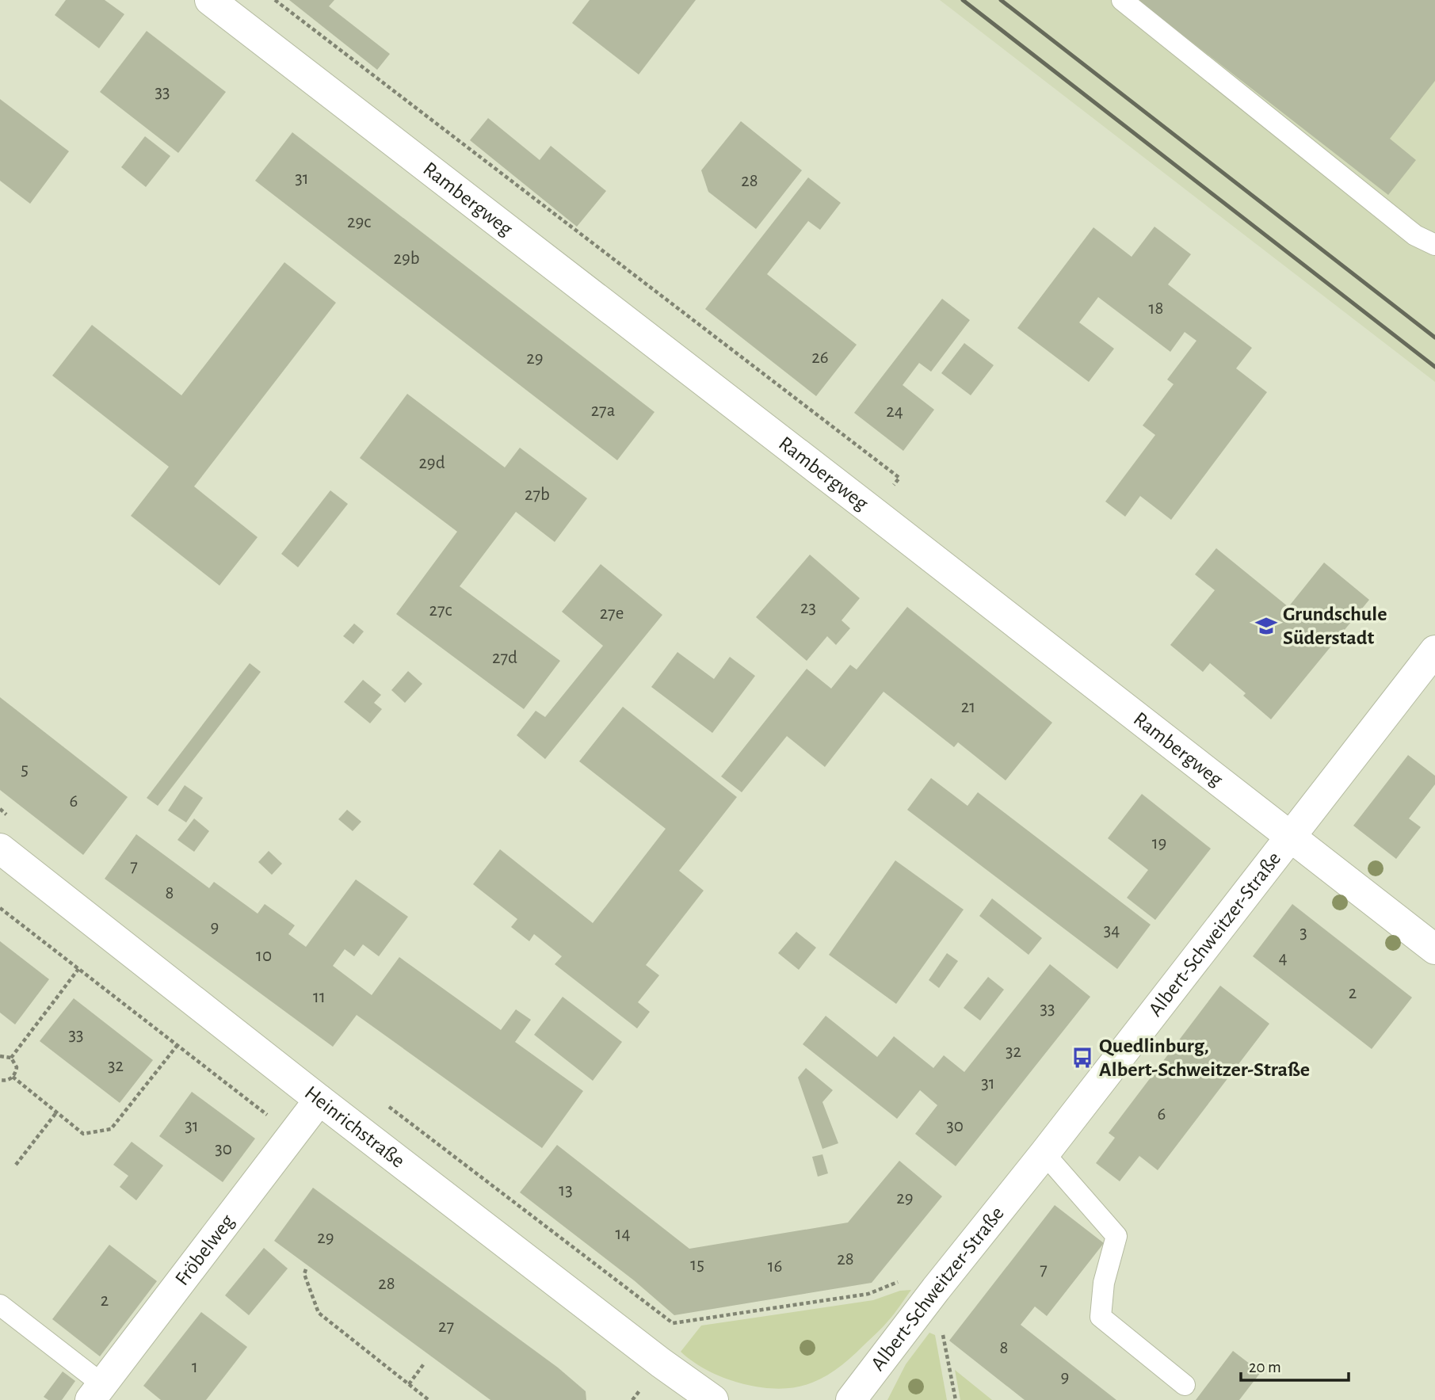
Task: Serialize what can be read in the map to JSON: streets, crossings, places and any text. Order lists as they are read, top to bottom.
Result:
{
  "streets": {
    "street": [
      "Rambergweg",
      "Albert-Schweitzer-Straße",
      "Heinrichstraße",
      "Fröbelweg"
    ]
  },
  "crossings": [
    ["Rambergweg", "Albert-Schweitzer-Straße"],
    ["Heinrichstraße", "Fröbelweg"]
  ],
  "places": {
    "school or university": ["Grundschule Süderstadt"],
    "bus stop": ["Quedlinburg, Albert-Schweitzer-Straße"]
  },
  "house_numbers": [
    "33",
    "31",
    "28",
    "29c",
    "29b",
    "18",
    "26",
    "29",
    "27a",
    "24",
    "29d",
    "27b",
    "23",
    "27c",
    "27e",
    "27d",
    "21",
    "5",
    "6",
    "19",
    "7",
    "8",
    "9",
    "34",
    "3",
    "10",
    "4",
    "2",
    "11",
    "33",
    "33",
    "32",
    "32",
    "31",
    "6",
    "31",
    "30",
    "30",
    "13",
    "29",
    "14",
    "29",
    "28",
    "15",
    "16",
    "7",
    "28",
    "2",
    "27",
    "8",
    "1",
    "9"
  ],
  "scale_bar": "20 m"
}
